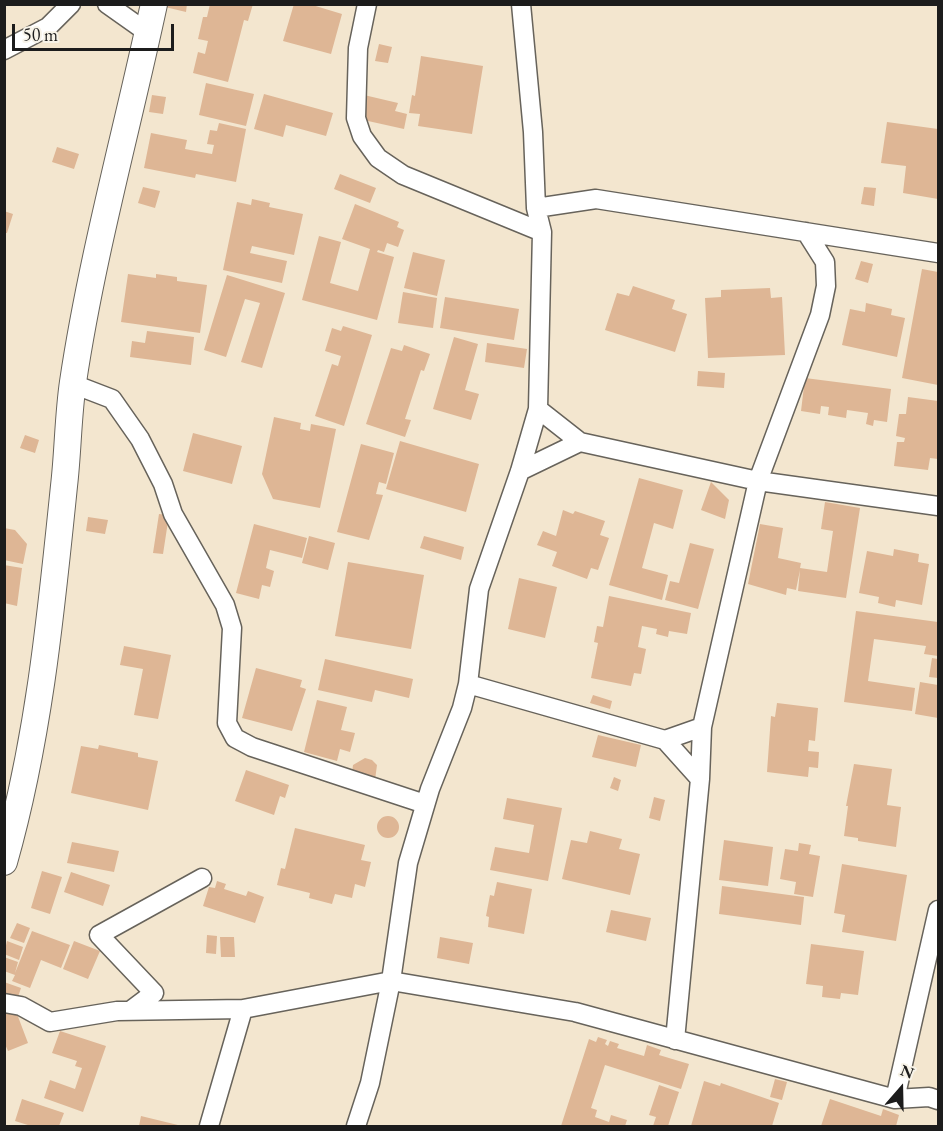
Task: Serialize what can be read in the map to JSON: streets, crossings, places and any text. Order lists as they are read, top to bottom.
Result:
{
  "scale_bar": "50 m",
  "north": "top"
}
